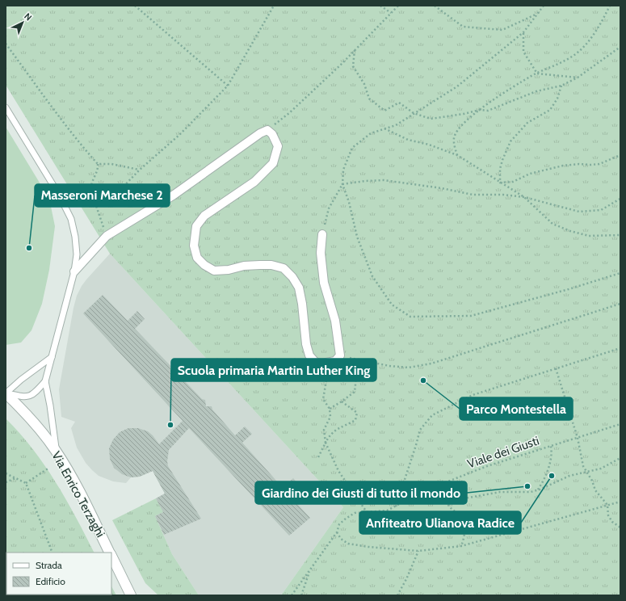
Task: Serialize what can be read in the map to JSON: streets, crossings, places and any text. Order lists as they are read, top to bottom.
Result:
{
  "streets": {
    "street": ["Via Enrico Terzaghi"],
    "path": ["Viale dei Giusti"]
  },
  "places": [
    "Masseroni Marchese 2",
    "Parco Montestella",
    "Scuola primaria Martin Luther King",
    "Anfiteatro Ulianova Radice",
    "Giardino dei Giusti di tutto il mondo"
  ],
  "legend": ["Strada", "Edificio"],
  "north": "top right"
}
